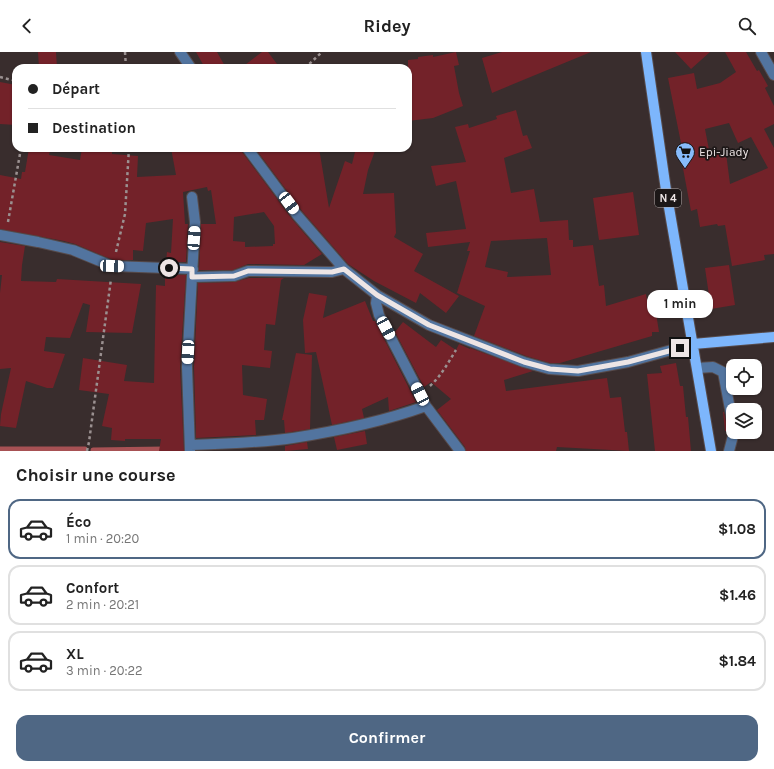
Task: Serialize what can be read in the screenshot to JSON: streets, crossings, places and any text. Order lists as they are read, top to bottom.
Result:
{
  "streets": {
    "main road": ["N 4"]
  },
  "places": {
    "supermarket": ["Epi-Jiady"]
  },
  "page": {
    "header": "Ridey",
    "banner": ["Départ", "Destination"],
    "bubble": "1 min",
    "heading": "Choisir une course",
    "list": [
      {
        "name": "Éco",
        "note": "1 min · 20:20",
        "value": "$1.08"
      },
      {
        "name": "Confort",
        "note": "2 min · 20:21",
        "value": "$1.46"
      },
      {
        "name": "XL",
        "note": "3 min · 20:22",
        "value": "$1.84"
      }
    ],
    "buttons": "Confirmer"
  }
}
